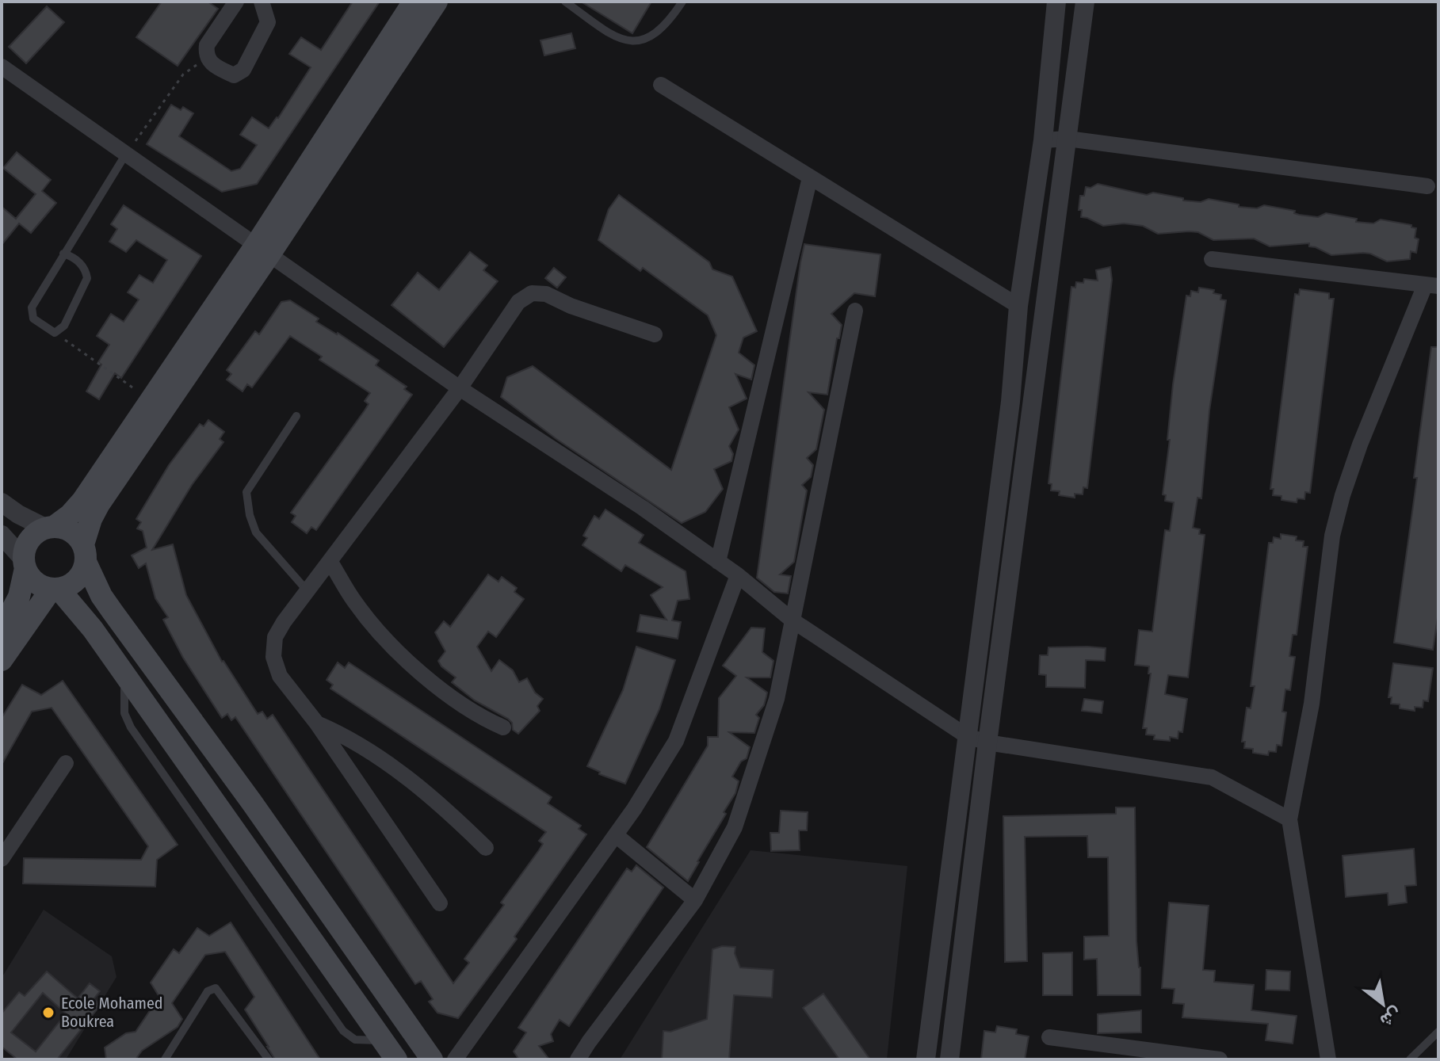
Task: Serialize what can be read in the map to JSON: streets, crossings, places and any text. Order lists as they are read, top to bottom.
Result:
{
  "places": ["Ecole Mohamed Boukrea"],
  "north": "bottom right"
}
